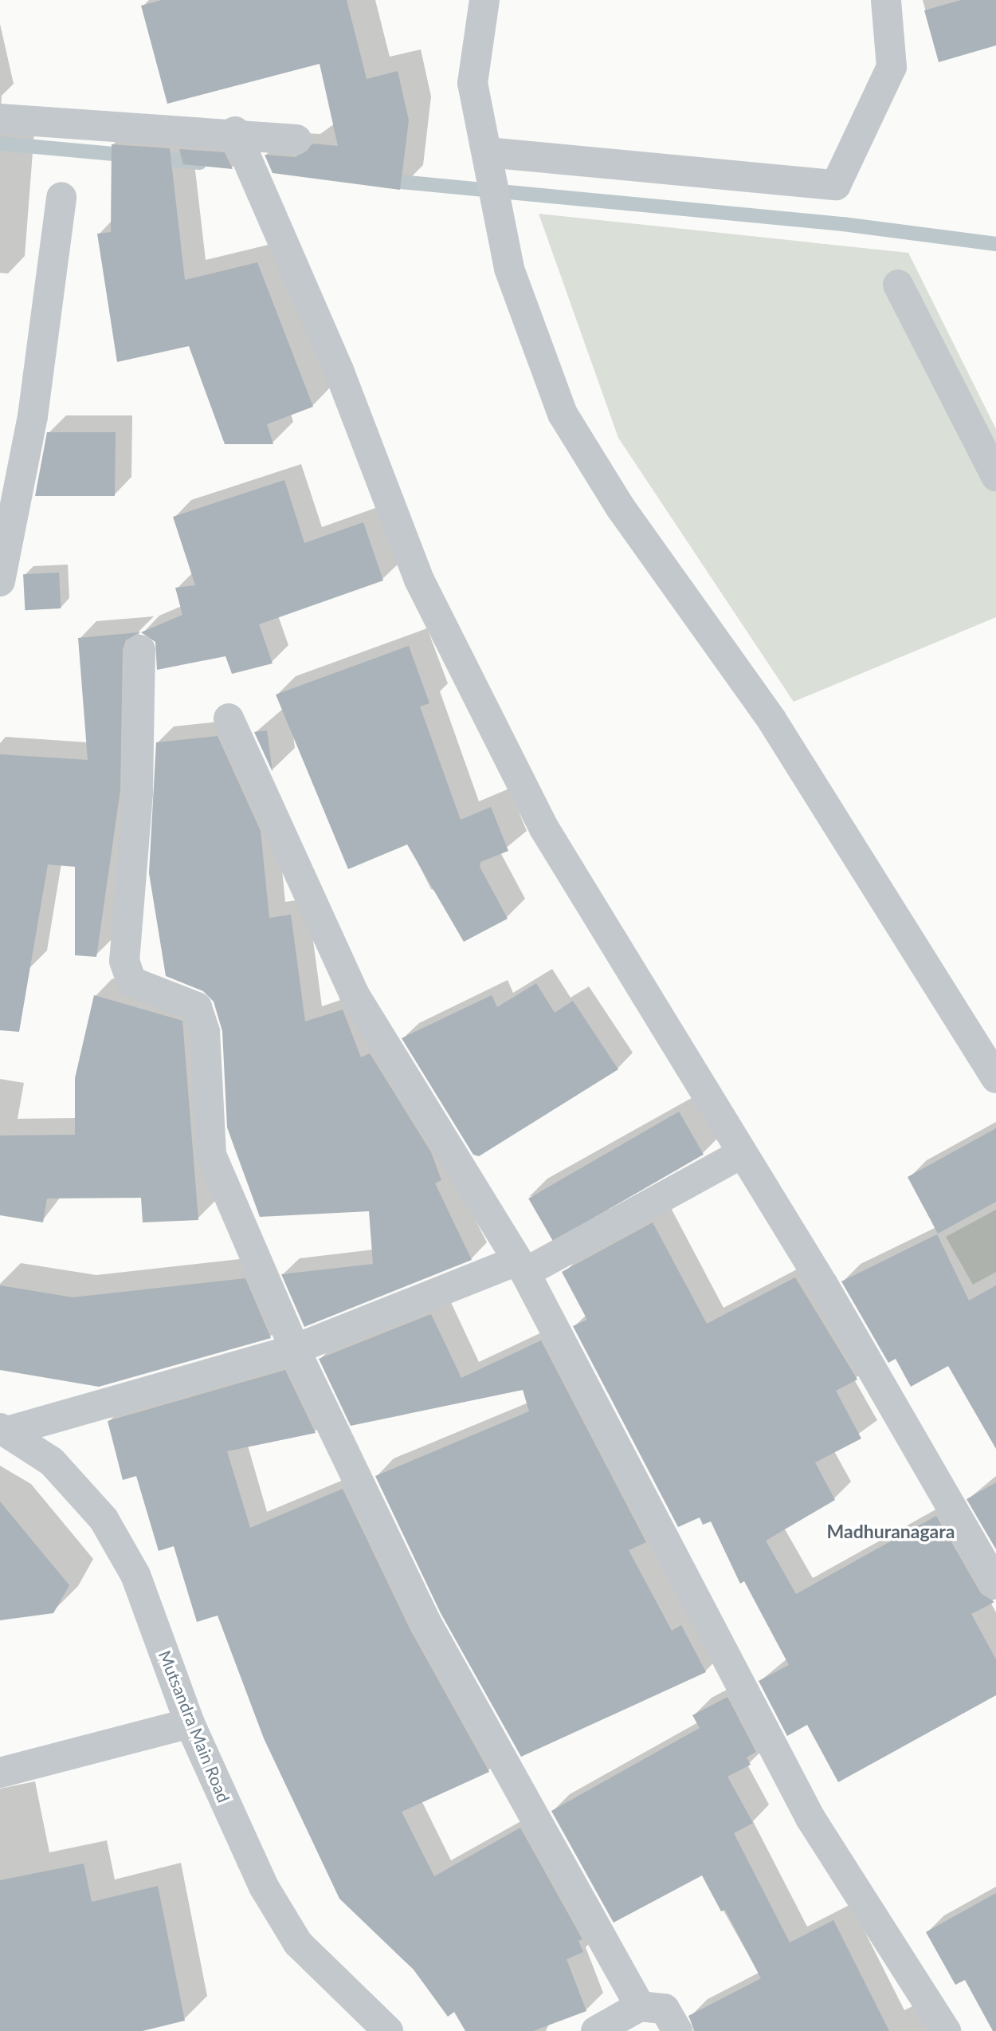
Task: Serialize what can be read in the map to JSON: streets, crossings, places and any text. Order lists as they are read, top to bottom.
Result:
{
  "streets": {
    "street": ["Mutsandra Main Road"]
  },
  "districts": ["Madhuranagara"]
}
